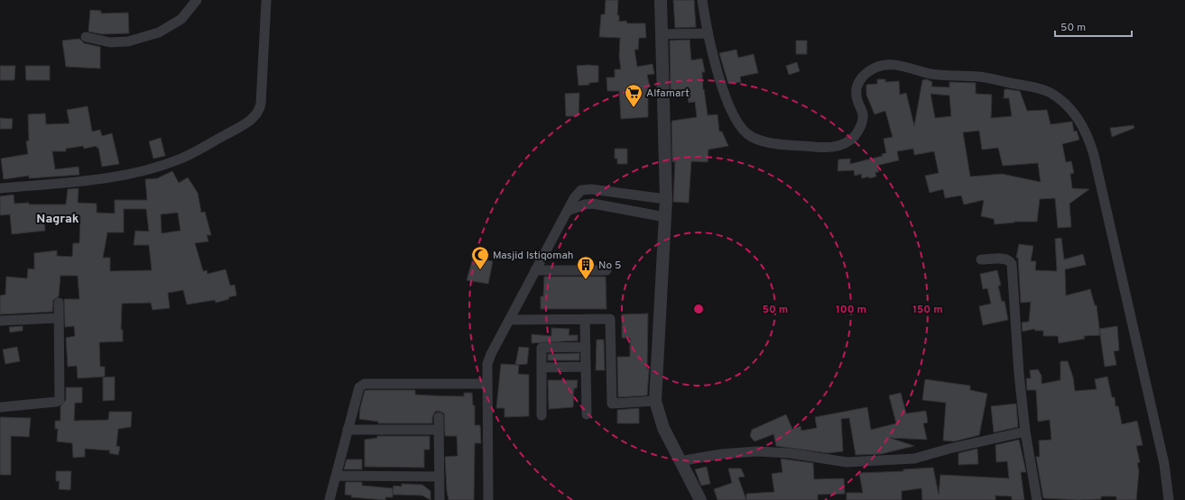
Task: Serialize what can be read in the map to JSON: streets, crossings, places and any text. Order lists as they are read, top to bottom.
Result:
{
  "districts": ["Nagrak"],
  "places": {
    "supermarket": ["Alfamart"],
    "mosque": ["Masjid Istiqomah"],
    "building": ["No 5"]
  },
  "scale_bar": "50 m",
  "rings": ["50 m", "100 m", "150 m"]
}
